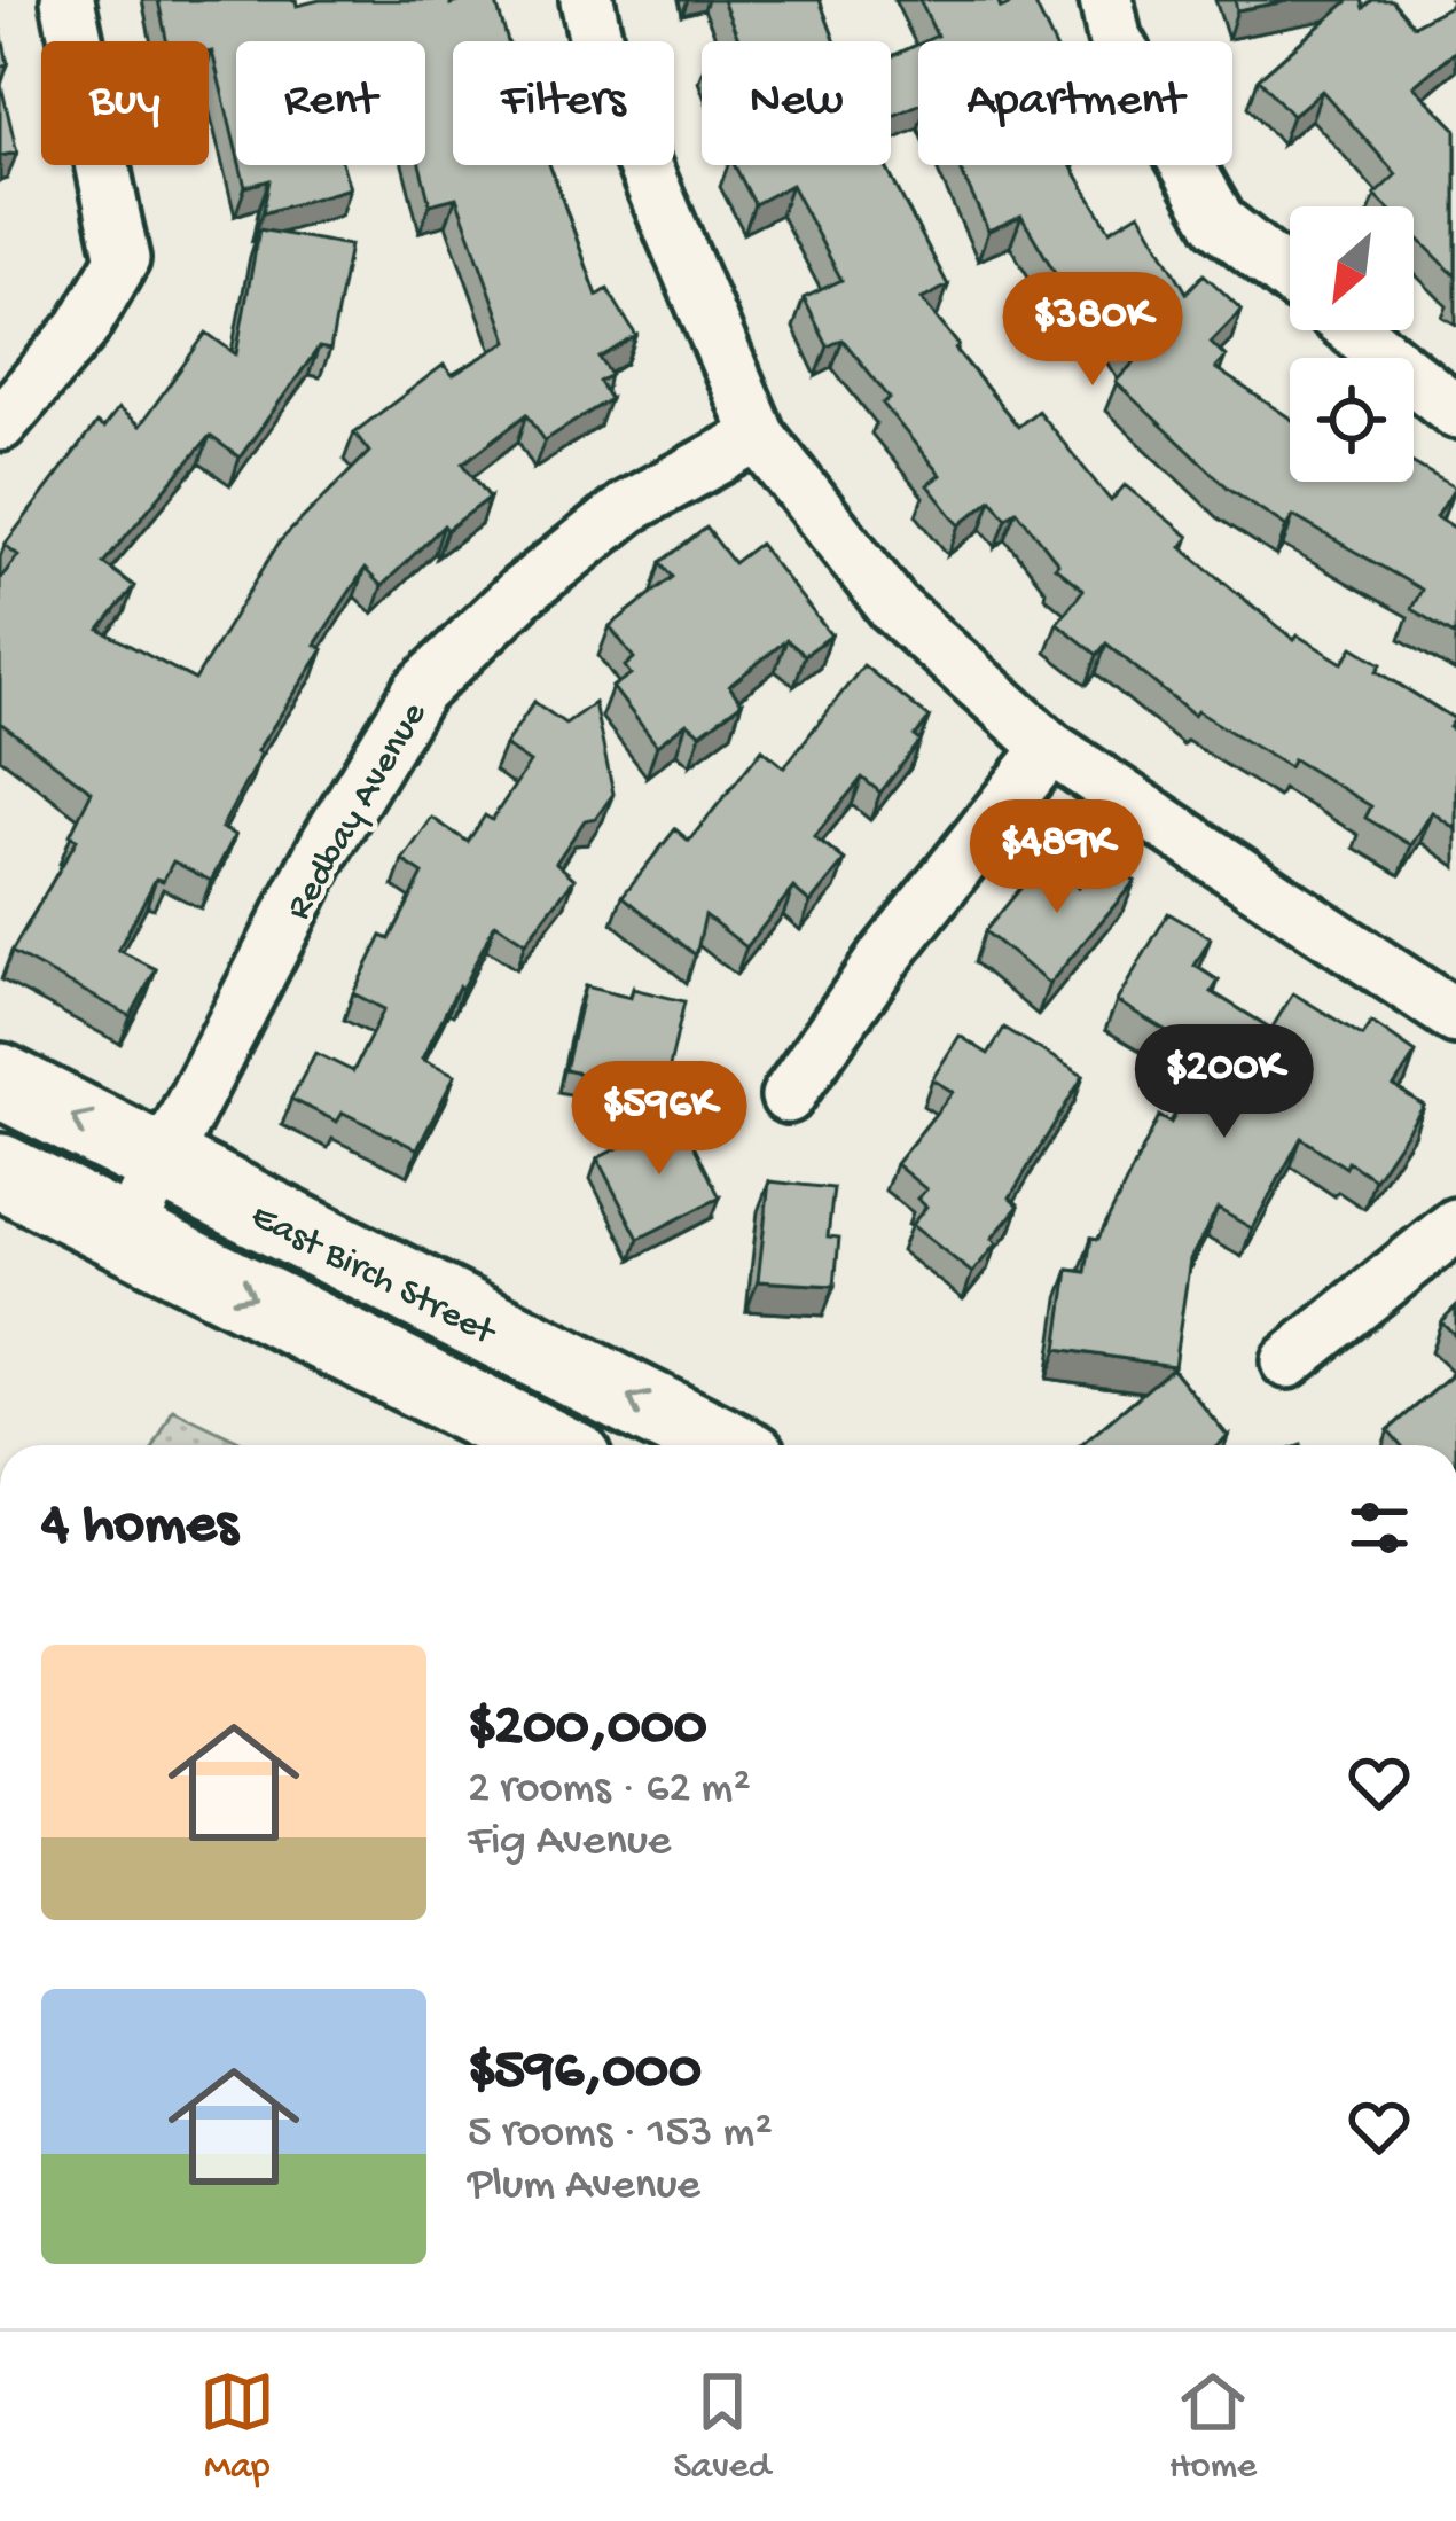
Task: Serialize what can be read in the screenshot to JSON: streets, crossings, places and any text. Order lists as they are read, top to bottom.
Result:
{
  "streets": {
    "street": ["Redbay Avenue", "East Birch Street"]
  },
  "crossings": [
    ["Redbay Avenue", "East Birch Street"]
  ],
  "north": "bottom left",
  "page": {
    "chip": [
      "Buy",
      "Rent",
      "Filters",
      "New",
      "Apartment"
    ],
    "price": [
      "$380K",
      "$489K",
      "$200K",
      "$596K"
    ],
    "heading": "4 homes",
    "list": [
      {
        "name": "$200,000",
        "note": "2 rooms · 62 m² · Fig Avenue"
      },
      {
        "name": "$596,000",
        "note": "5 rooms · 153 m² · Plum Avenue"
      }
    ],
    "tabs": ["Map", "Saved", "Home"]
  }
}
